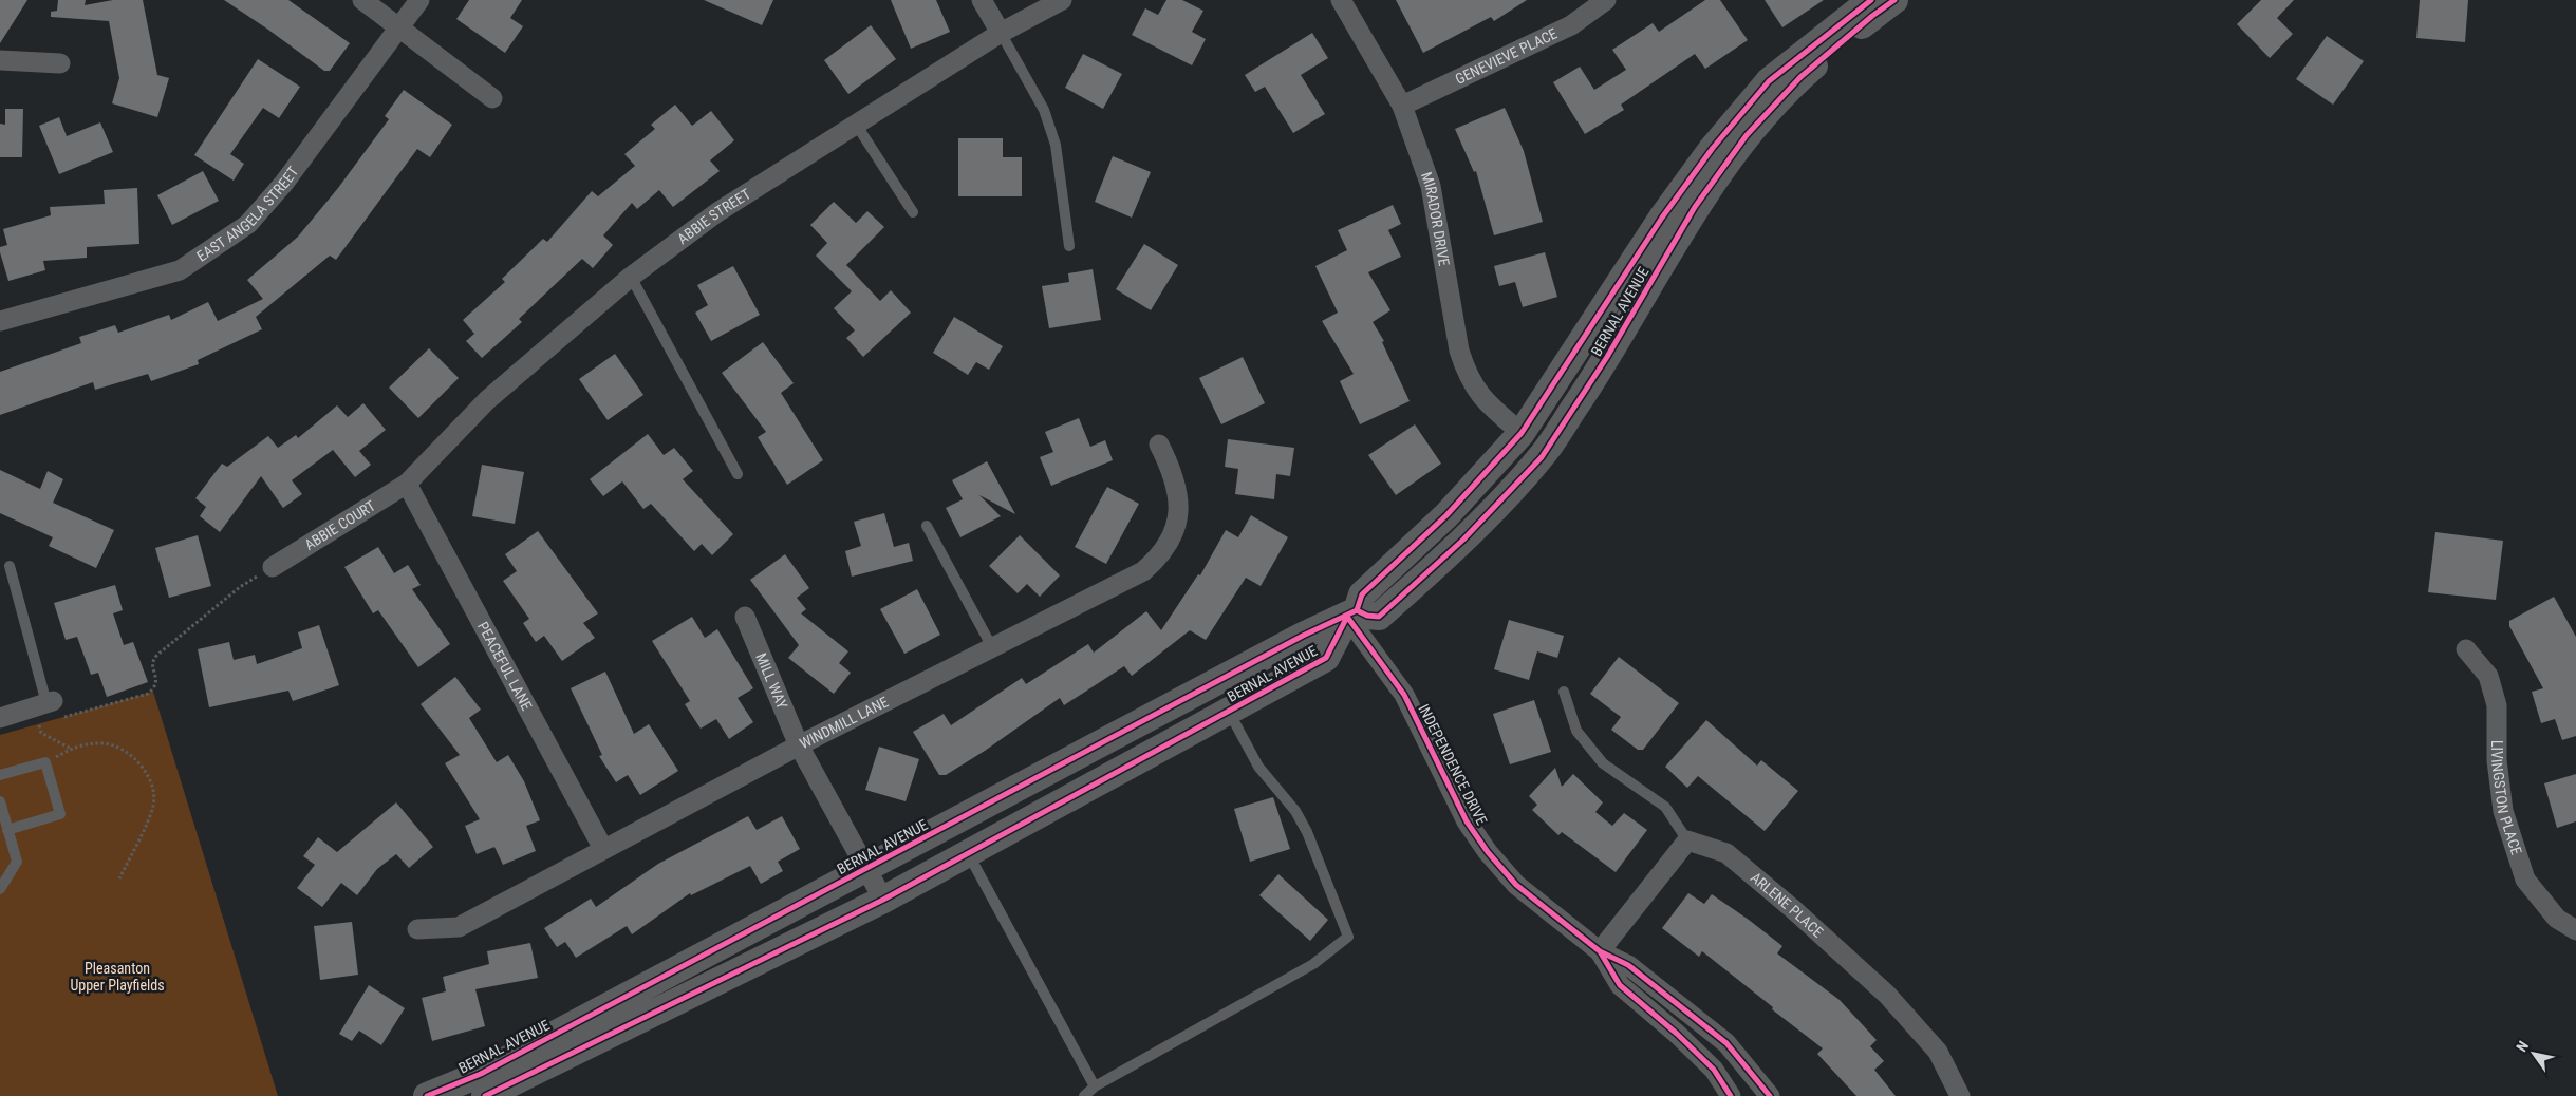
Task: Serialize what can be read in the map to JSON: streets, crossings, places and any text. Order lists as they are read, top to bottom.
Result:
{
  "streets": {
    "main road": ["BERNAL AVENUE"],
    "street": [
      "GENEVIEVE PLACE",
      "EAST ANGELA STREET",
      "ABBIE STREET",
      "MIRADOR DRIVE",
      "ABBIE COURT",
      "PEACEFUL LANE",
      "MILL WAY",
      "WINDMILL LANE",
      "INDEPENDENCE DRIVE",
      "LIVINGSTON PLACE",
      "ARLENE PLACE"
    ]
  },
  "crossings": [
    ["GENEVIEVE PLACE", "MIRADOR DRIVE"],
    ["ABBIE STREET", "ABBIE COURT"],
    ["ABBIE STREET", "PEACEFUL LANE"],
    ["MIRADOR DRIVE", "BERNAL AVENUE"],
    ["BERNAL AVENUE", "MILL WAY"],
    ["BERNAL AVENUE", "INDEPENDENCE DRIVE"],
    ["ABBIE COURT", "PEACEFUL LANE"],
    ["PEACEFUL LANE", "WINDMILL LANE"],
    ["MILL WAY", "WINDMILL LANE"]
  ],
  "parks": ["Pleasanton Upper Playfields"],
  "north": "top left"
}
